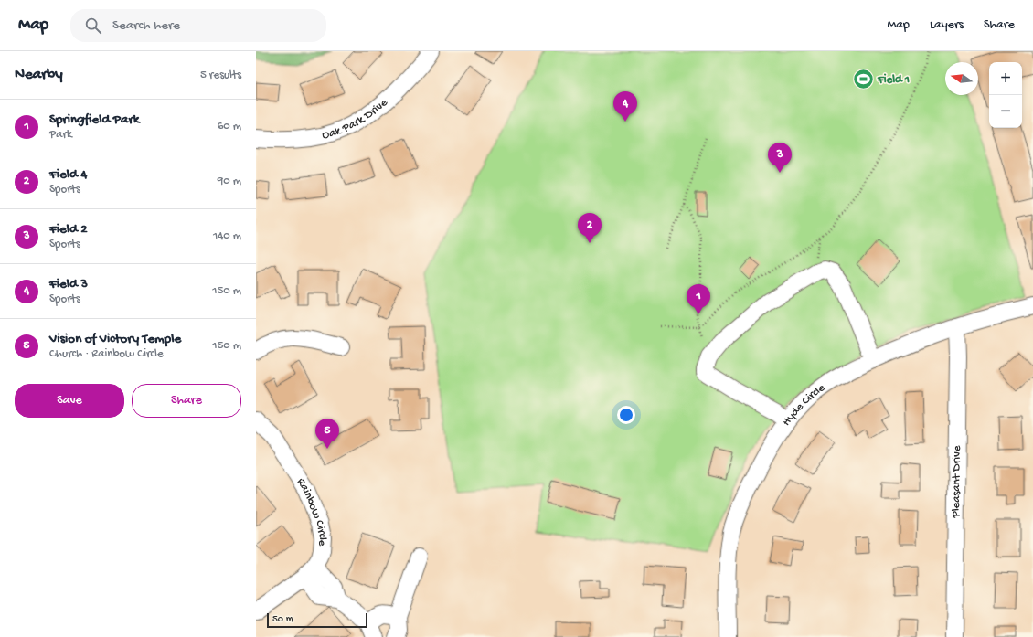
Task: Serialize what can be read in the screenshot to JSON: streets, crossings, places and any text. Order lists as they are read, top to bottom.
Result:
{
  "streets": {
    "street": [
      "Oak Park Drive",
      "Hyde Circle",
      "Pleasant Drive",
      "Rainbow Circle"
    ]
  },
  "crossings": [
    ["Hyde Circle", "Pleasant Drive"]
  ],
  "places": {
    "sports": ["Field 1"]
  },
  "scale_bar": "50 m",
  "north": "left",
  "page": {
    "header": "Map",
    "search": "Search here",
    "nav": ["Map", "Layers", "Share"],
    "heading": ["Nearby", "5 results"],
    "map_buttons": ["+", "−"],
    "pins": [
      "4",
      "3",
      "2",
      "1",
      "5"
    ],
    "list": [
      {
        "mark": "1",
        "name": "Springfield Park",
        "note": "Park",
        "value": "60 m"
      },
      {
        "mark": "2",
        "name": "Field 4",
        "note": "Sports",
        "value": "90 m"
      },
      {
        "mark": "3",
        "name": "Field 2",
        "note": "Sports",
        "value": "140 m"
      },
      {
        "mark": "4",
        "name": "Field 3",
        "note": "Sports",
        "value": "150 m"
      },
      {
        "mark": "5",
        "name": "Vision of Victory Temple",
        "note": "Church · Rainbow Circle",
        "value": "150 m"
      }
    ],
    "buttons": ["Save", "Share"],
    "scale": "50 m"
  }
}
